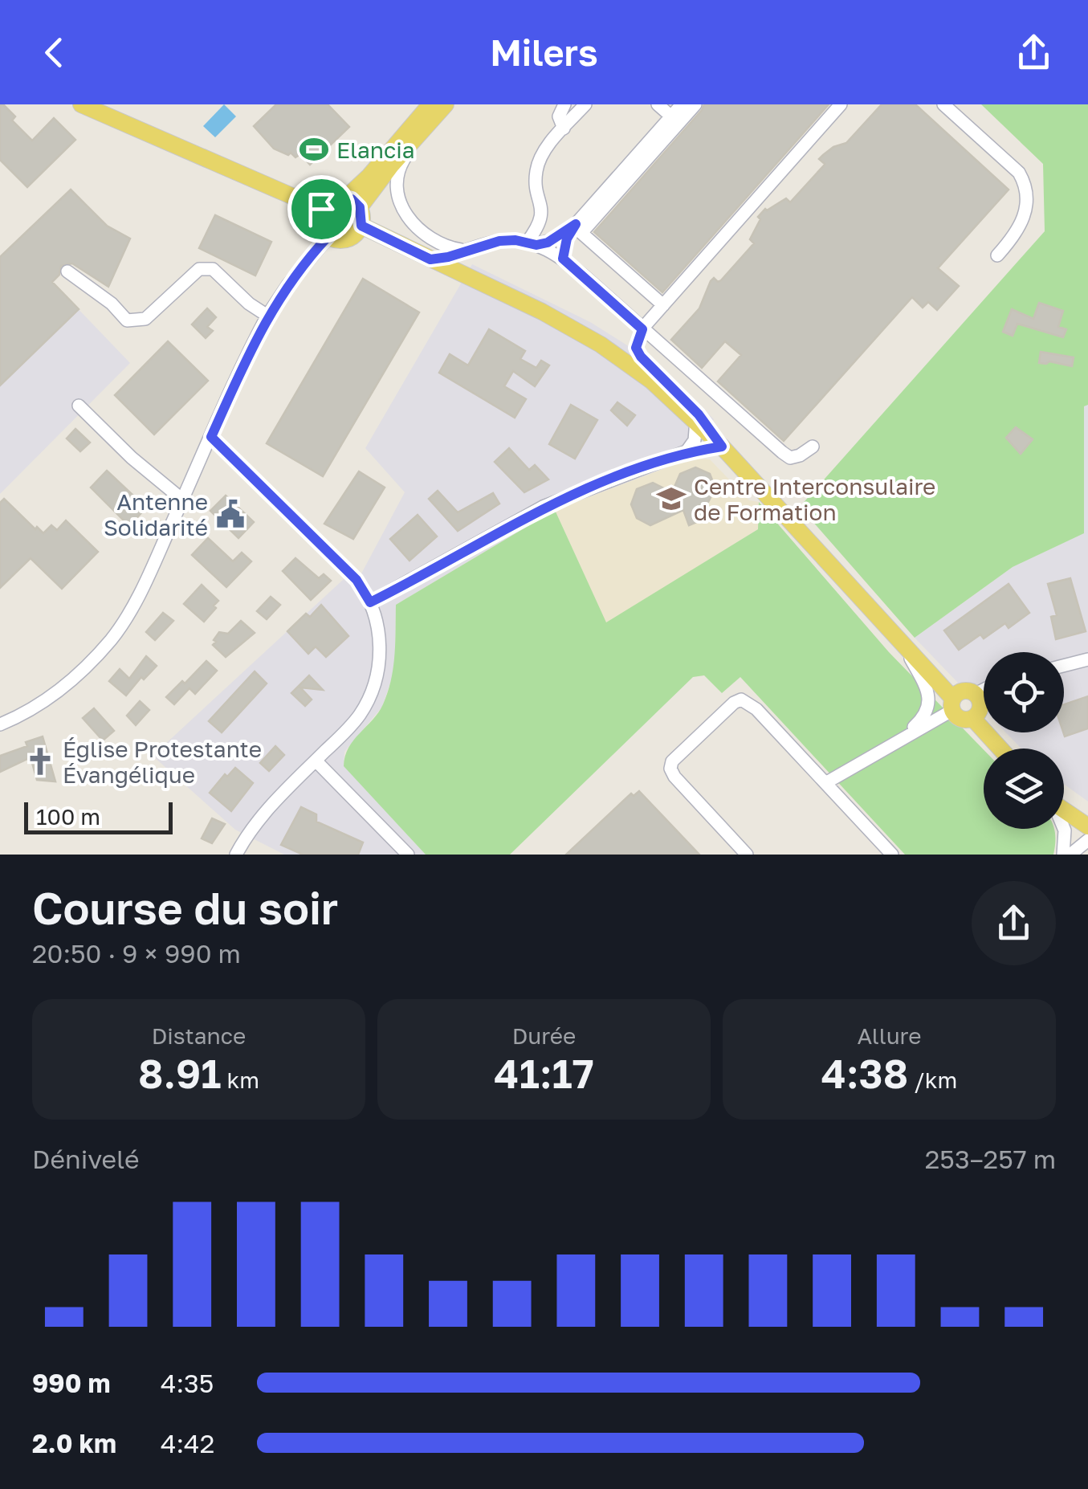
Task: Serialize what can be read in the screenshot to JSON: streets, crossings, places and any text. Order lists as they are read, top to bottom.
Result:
{
  "places": {
    "sports": ["Elancia"],
    "school or university": ["Centre Interconsulaire de Formation"],
    "public building": ["Antenne Solidarité"],
    "church": ["Église Protestante Évangélique"]
  },
  "scale_bar": "100 m",
  "page": {
    "header": "Milers",
    "scale": "100 m",
    "heading": ["Course du soir", "20:50 · 9 × 990 m"],
    "stats": [
      ["Distance", "8.91 km"],
      ["Durée", "41:17"],
      ["Allure", "4:38 /km"]
    ],
    "chart": ["Dénivelé", "253–257 m"],
    "list": [
      {
        "name": "990 m",
        "note": "4:35"
      },
      {
        "name": "2.0 km",
        "note": "4:42"
      }
    ]
  }
}
